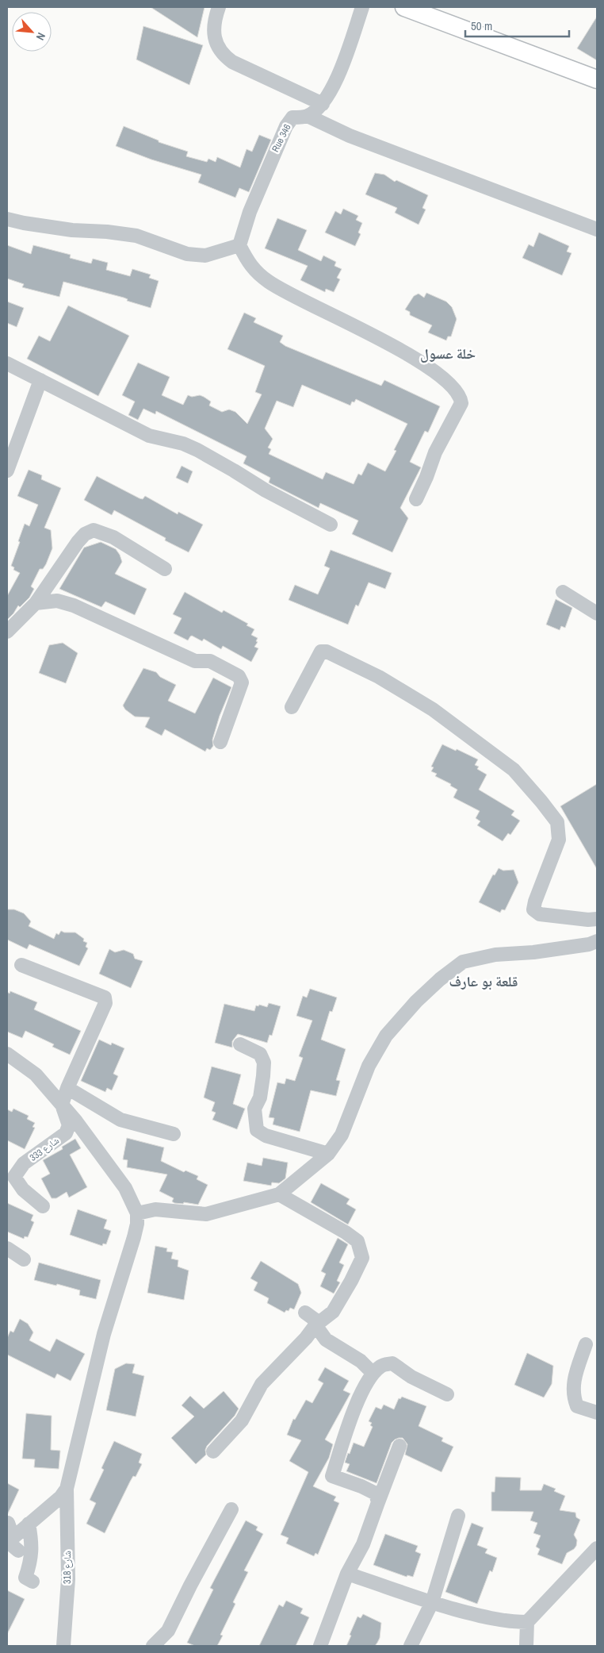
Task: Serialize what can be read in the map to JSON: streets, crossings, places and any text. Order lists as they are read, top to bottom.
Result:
{
  "streets": {
    "street": ["Rue 346", "شارع 333", "شارع 318"]
  },
  "districts": ["خلة عسول", "قلعة بو عارف"],
  "scale_bar": "50 m",
  "north": "bottom right"
}
